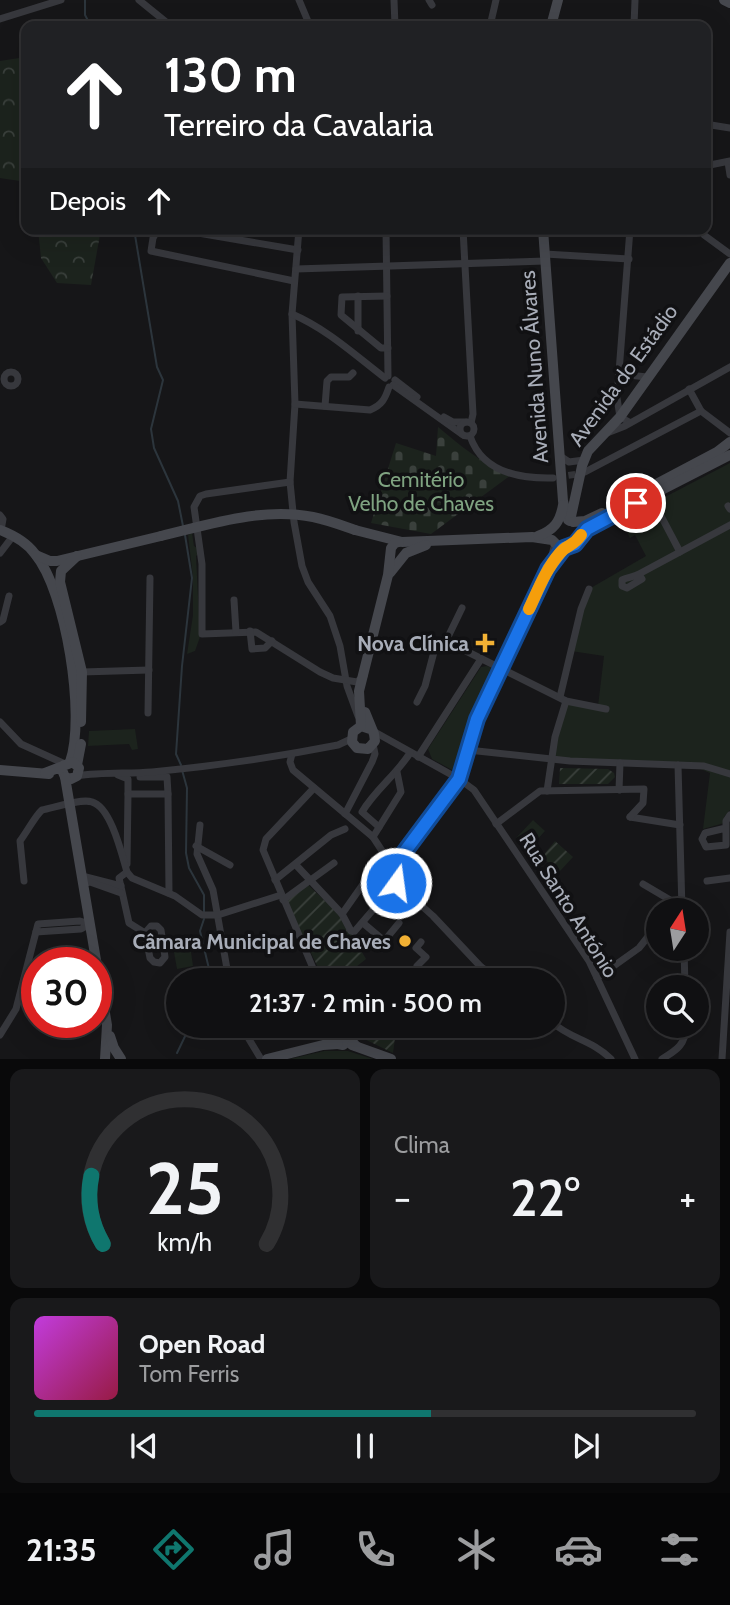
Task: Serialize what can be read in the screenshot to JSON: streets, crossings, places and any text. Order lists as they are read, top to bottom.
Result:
{
  "streets": {
    "main road": ["Avenida Nuno Álvares", "Avenida do Estádio"],
    "street": ["Rua Santo António"]
  },
  "crossings": [
    ["Avenida Nuno Álvares", "Avenida do Estádio"]
  ],
  "parks": ["Cemitério Velho de Chaves"],
  "places": {
    "health": ["Nova Clínica"],
    "other": ["Câmara Municipal de Chaves"]
  },
  "north": "top",
  "page": {
    "turn": ["130 m", "Terreiro da Cavalaria"],
    "then": "Depois",
    "limit": "30",
    "trip": "21:37 · 2 min · 500 m",
    "tile": "Clima",
    "heat": ["−", "22°", "+"],
    "song": ["Open Road", "Tom Ferris"],
    "tabs": "21:35",
    "gauge": ["25", "km/h"]
  }
}
